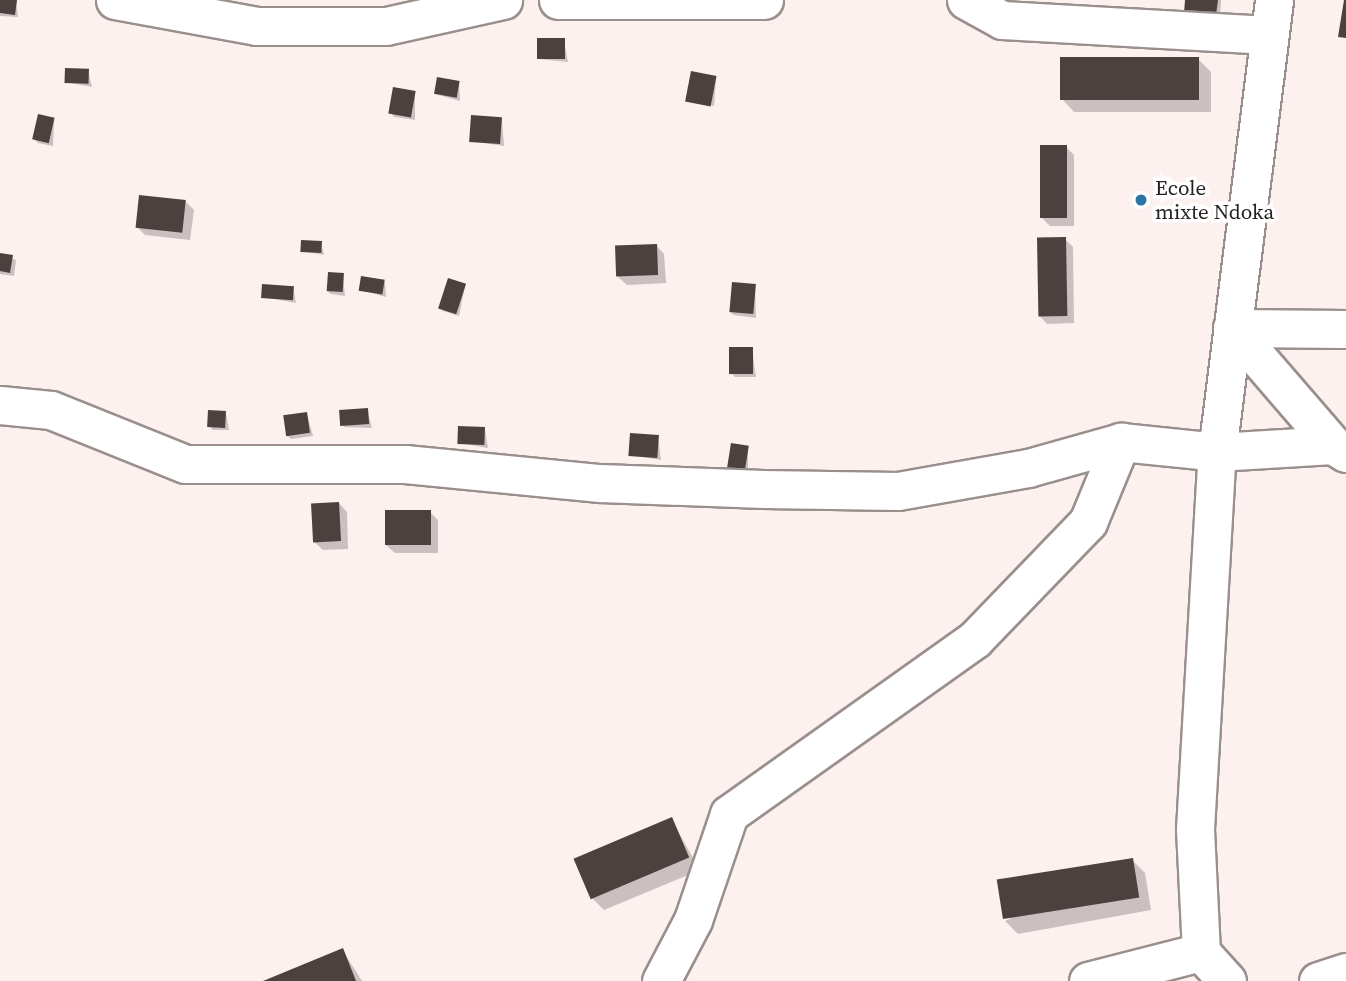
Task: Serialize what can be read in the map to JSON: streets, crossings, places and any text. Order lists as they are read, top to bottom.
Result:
{
  "places": ["Ecole mixte Ndoka"]
}
